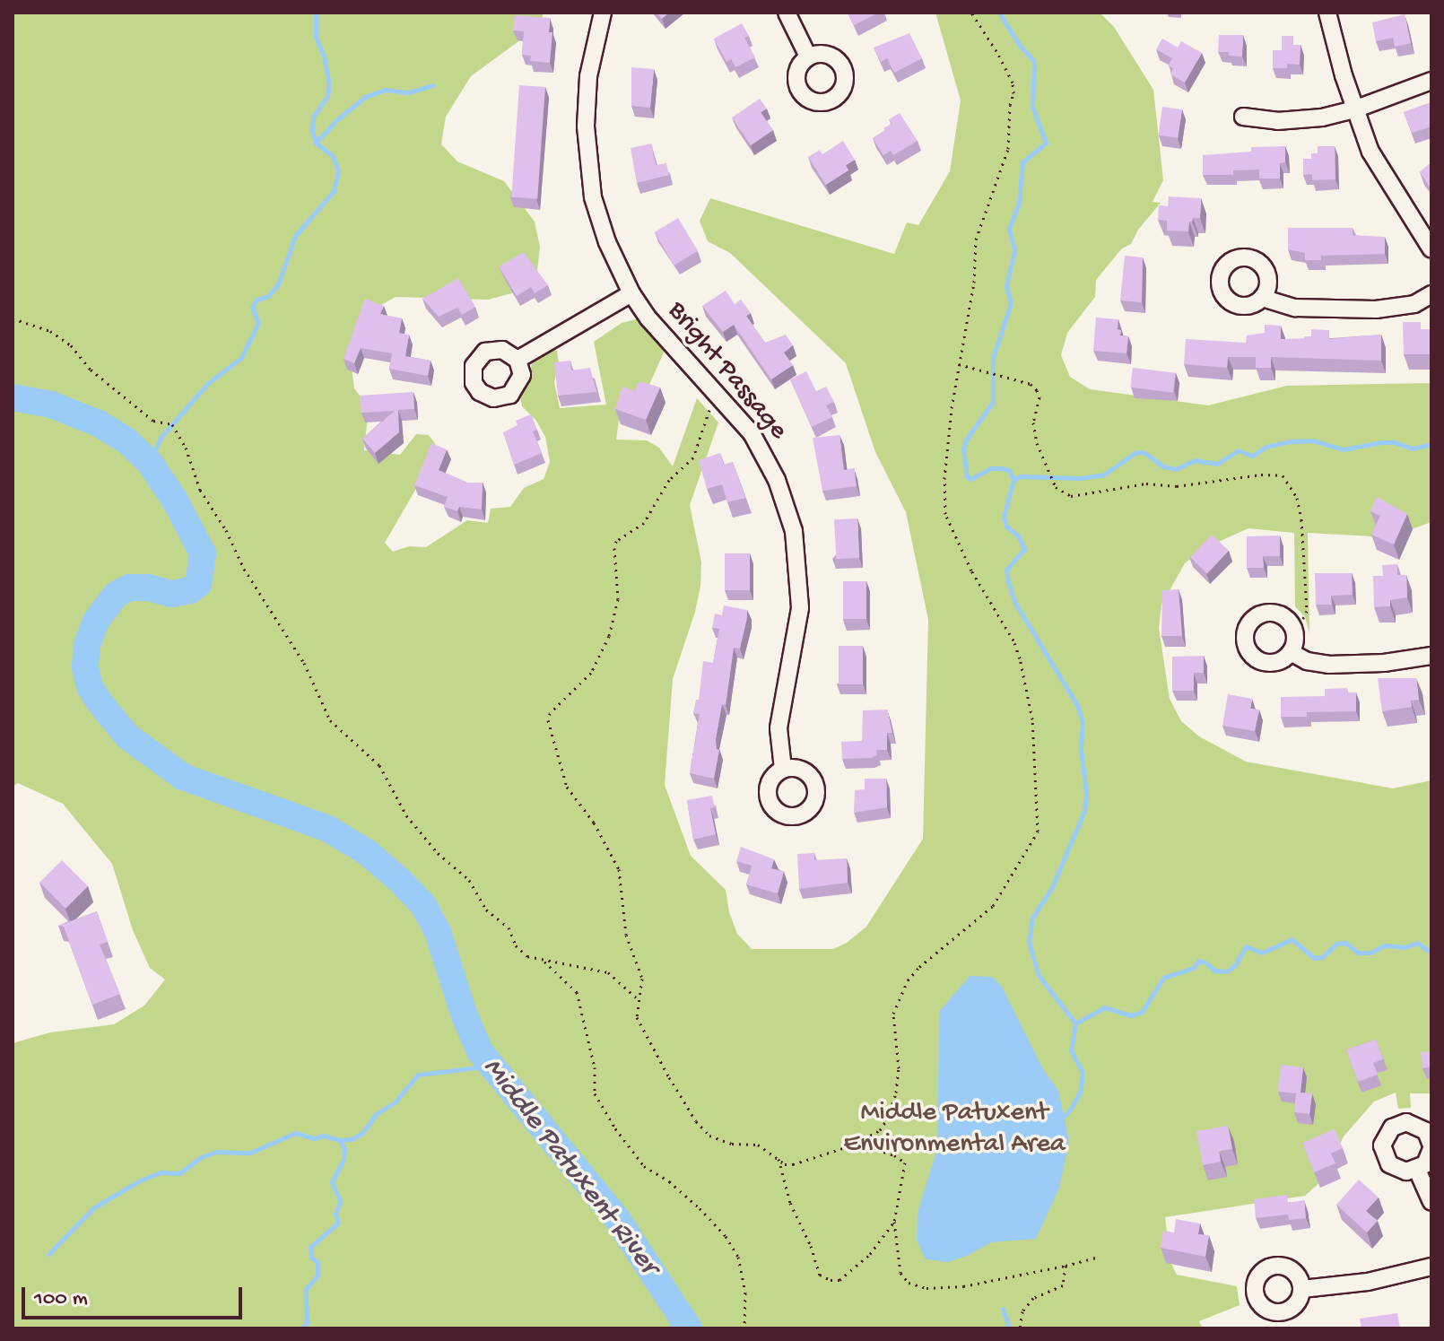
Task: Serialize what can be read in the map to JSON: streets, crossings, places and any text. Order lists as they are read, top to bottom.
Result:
{
  "streets": {
    "street": ["Bright Passage"]
  },
  "water": ["Middle Patuxent River"],
  "parks": ["Middle Patuxent Environmental Area"],
  "scale_bar": "100 m"
}
